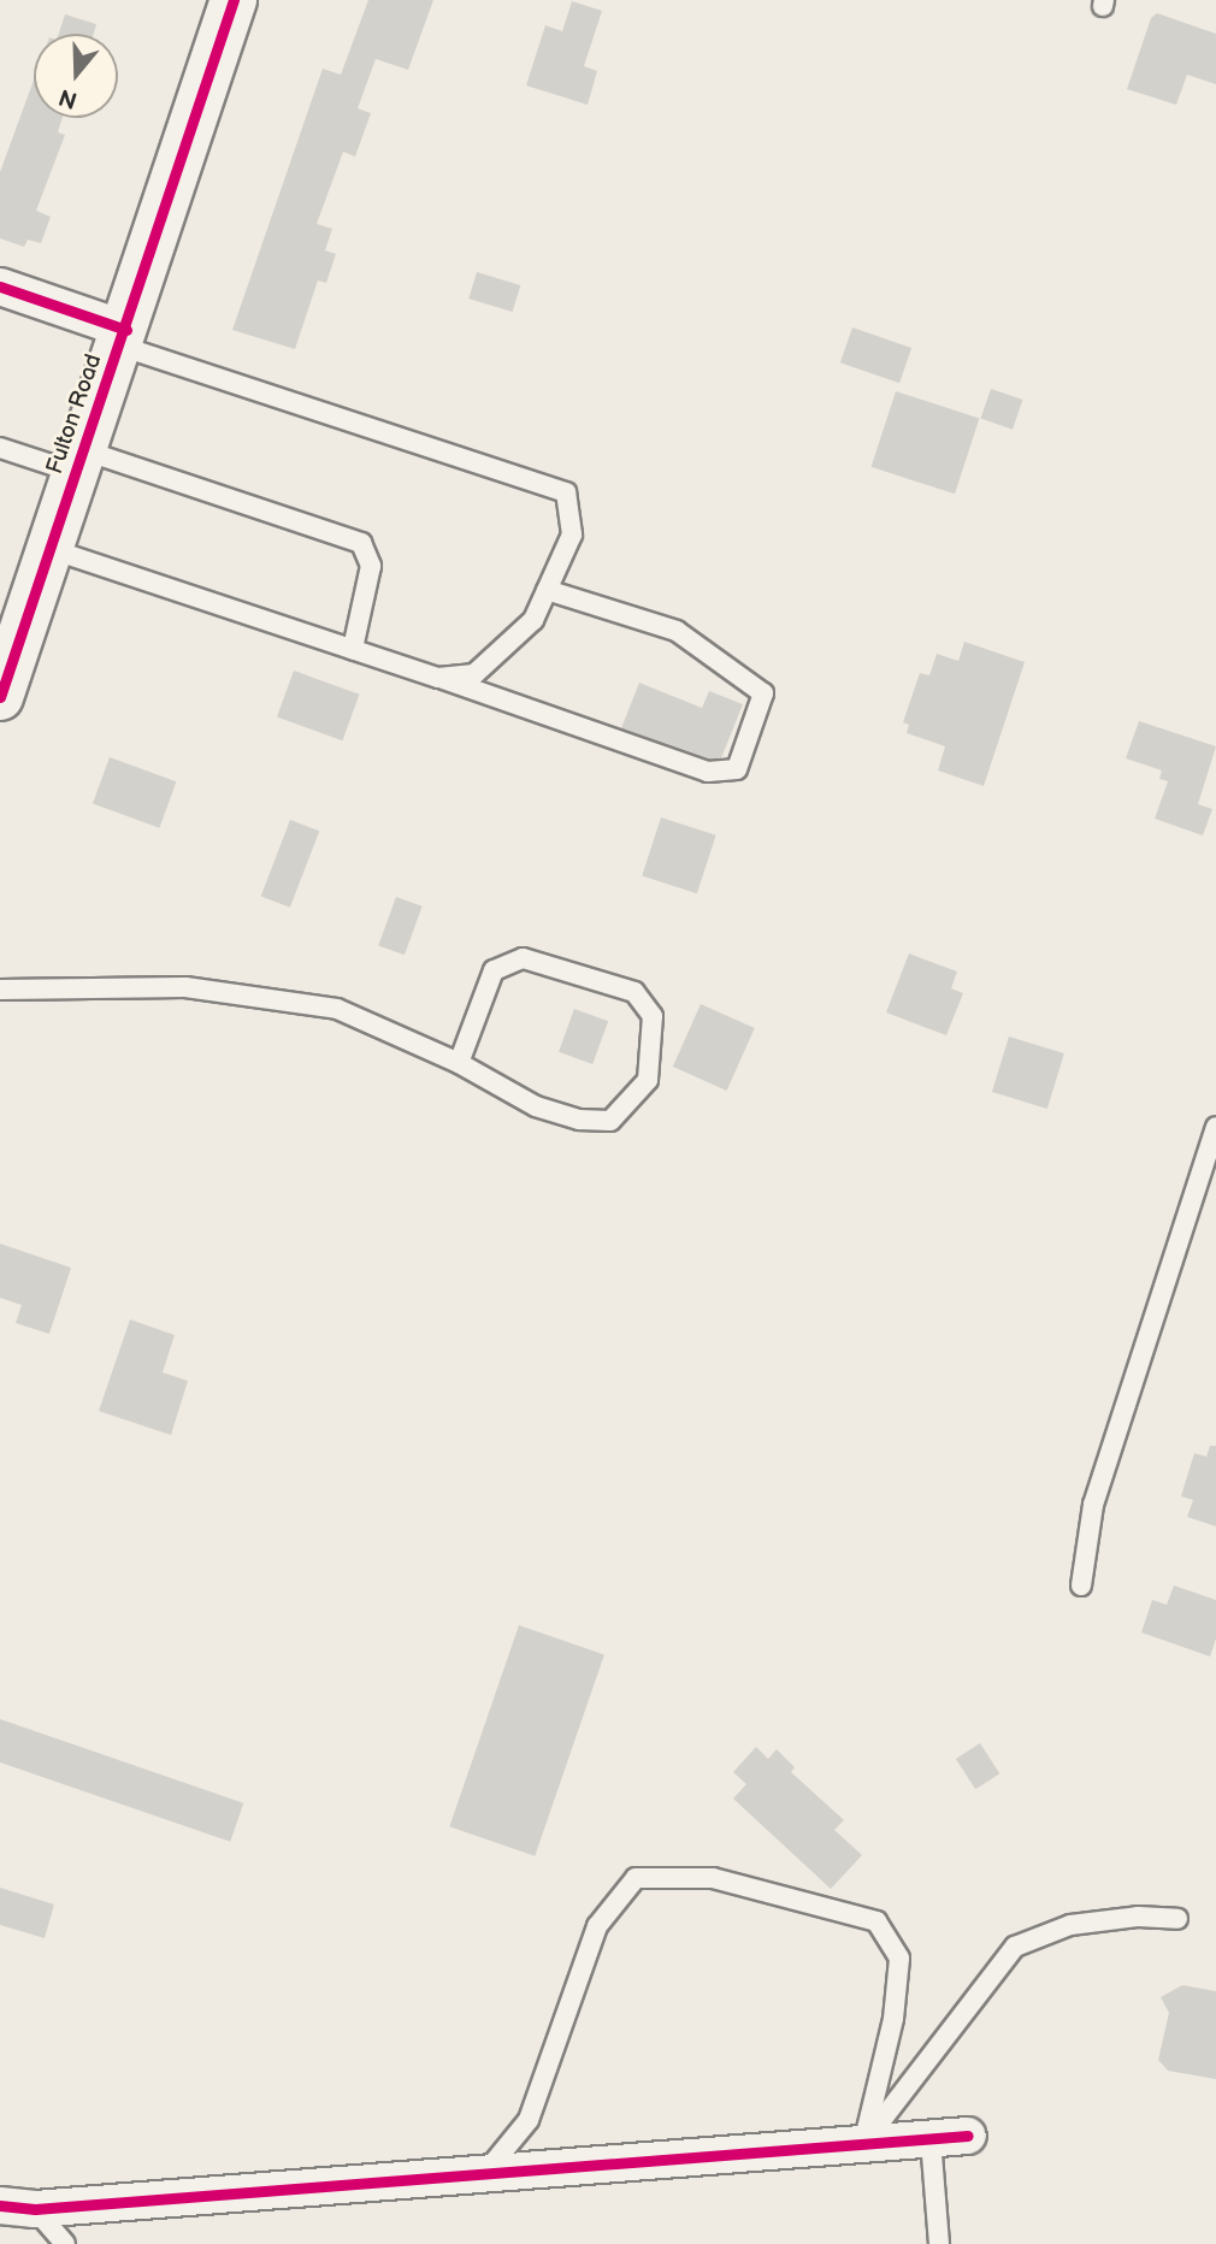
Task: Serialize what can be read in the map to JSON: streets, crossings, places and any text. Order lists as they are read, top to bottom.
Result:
{
  "streets": {
    "main road": ["Fulton Road"]
  },
  "north": "bottom"
}
